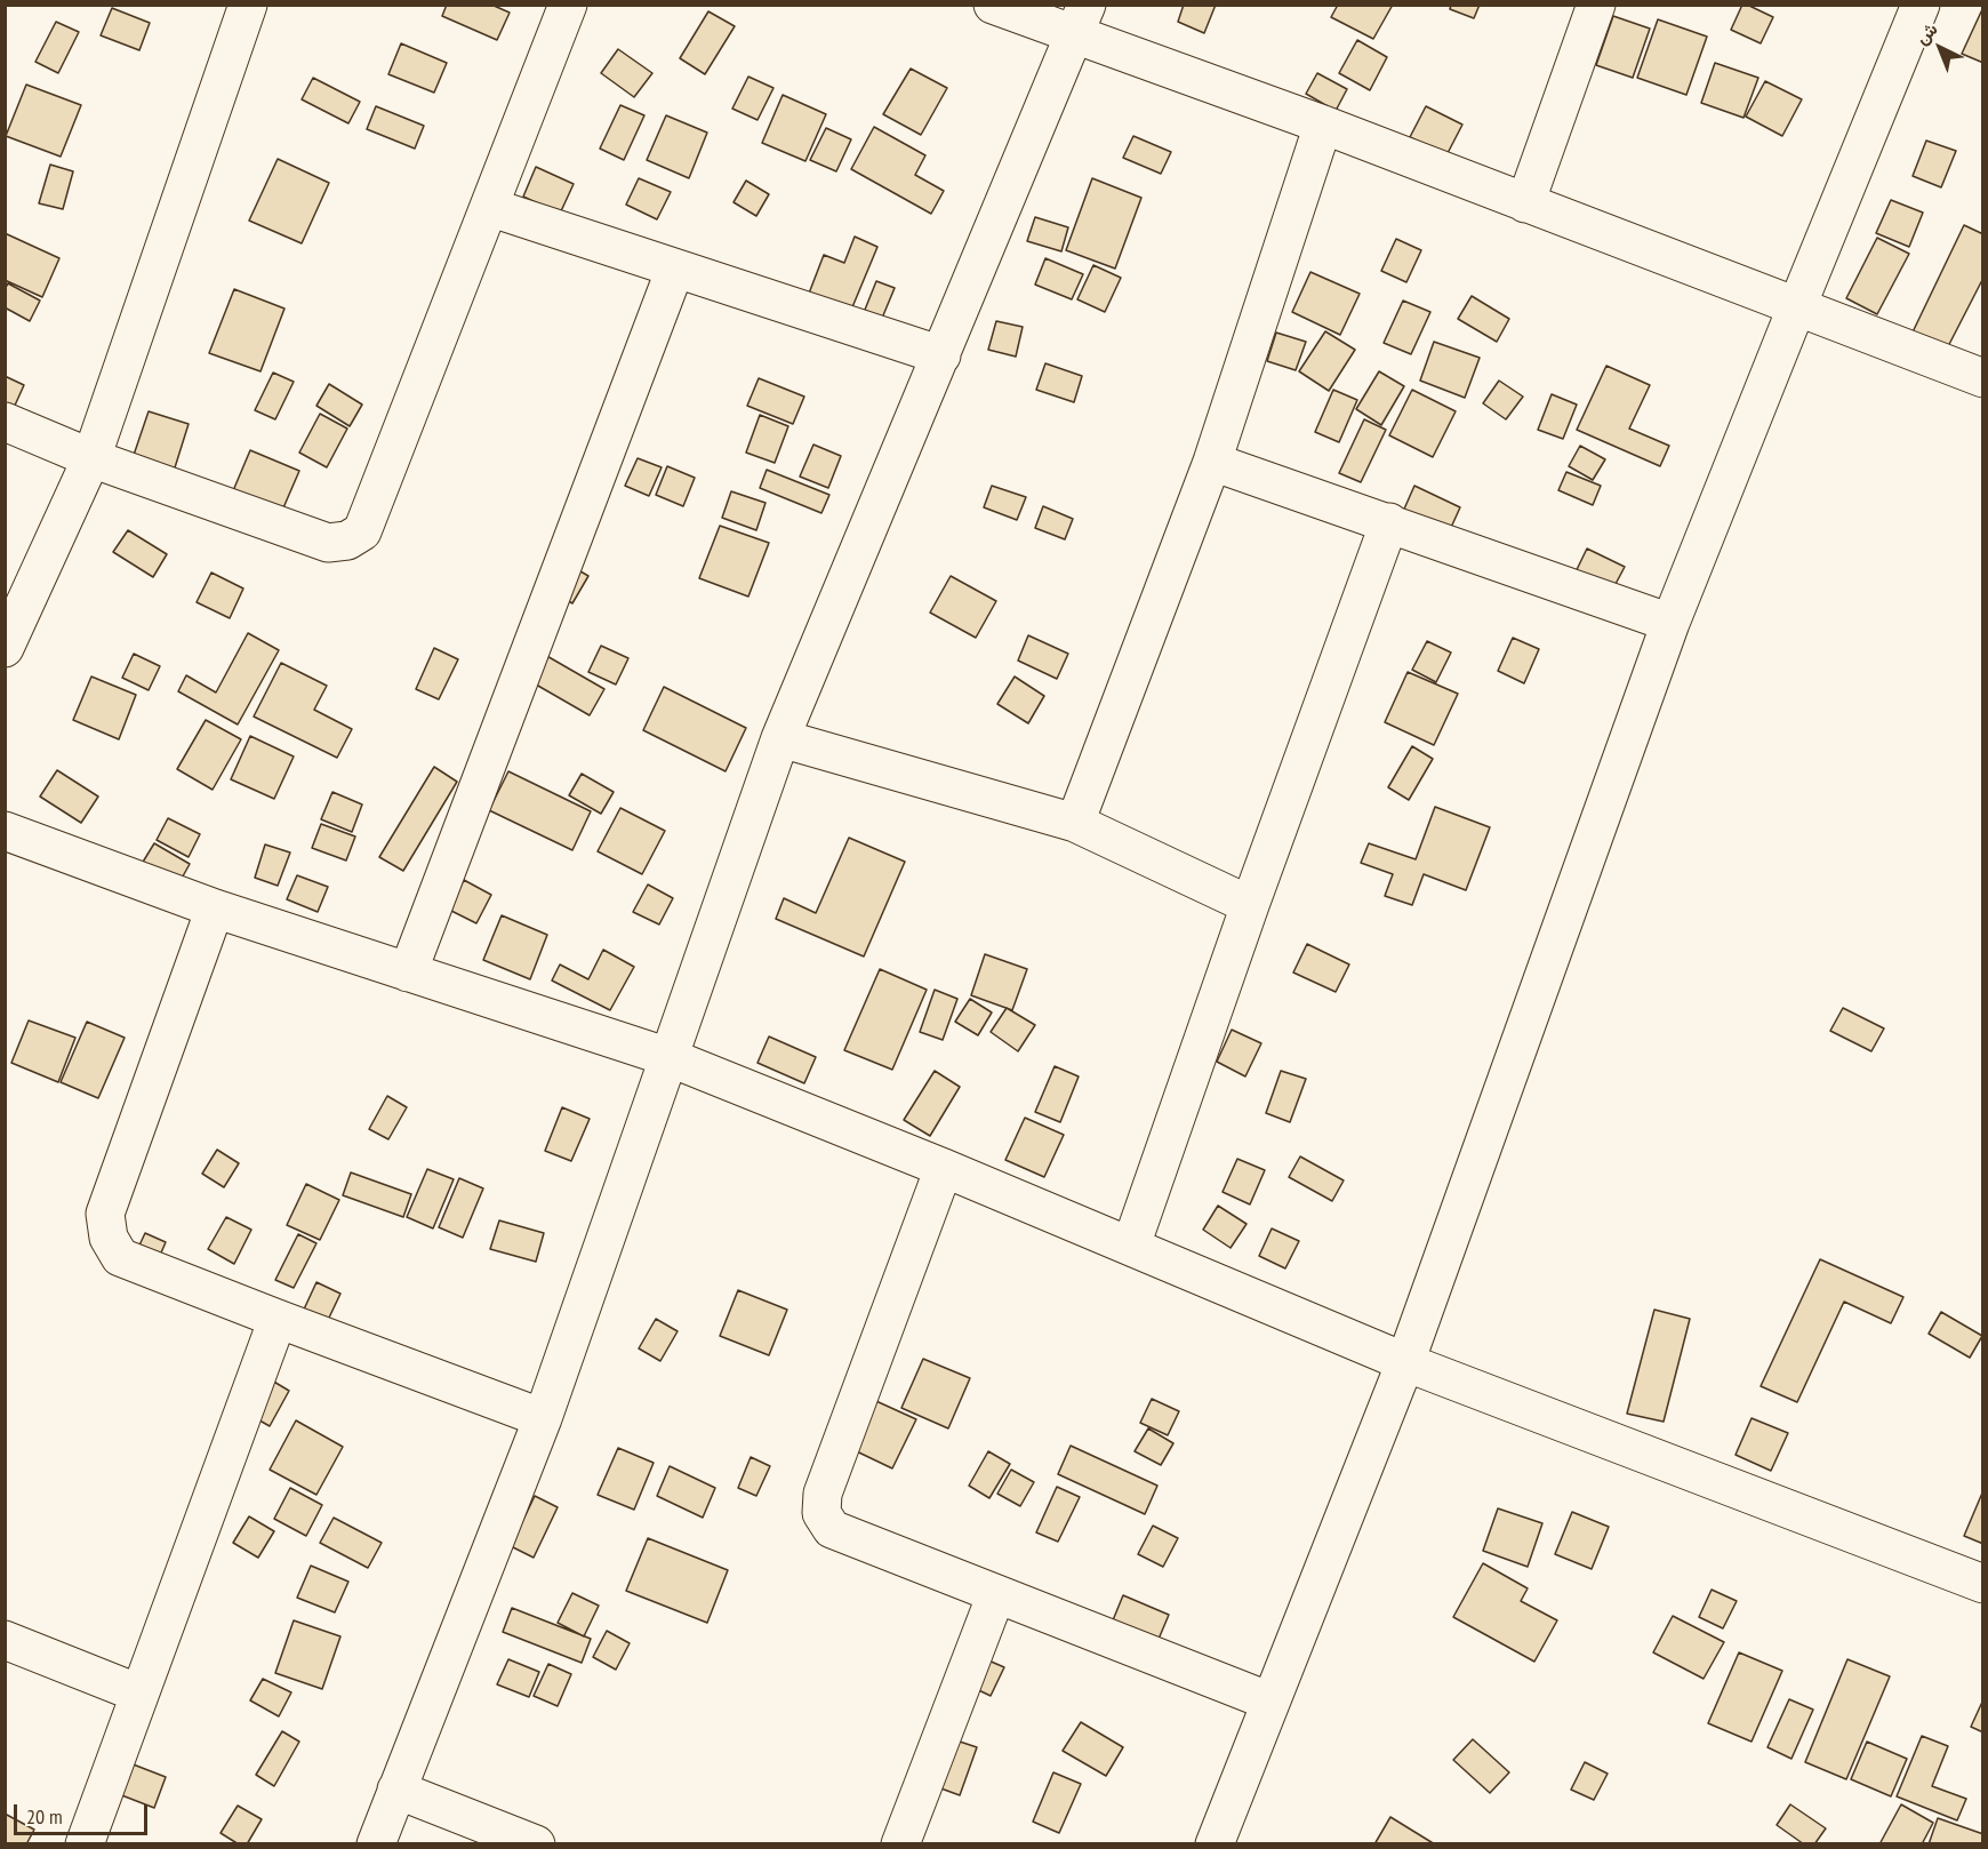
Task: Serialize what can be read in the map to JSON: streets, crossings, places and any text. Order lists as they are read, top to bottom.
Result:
{
  "scale_bar": "20 m",
  "north": "top left"
}
